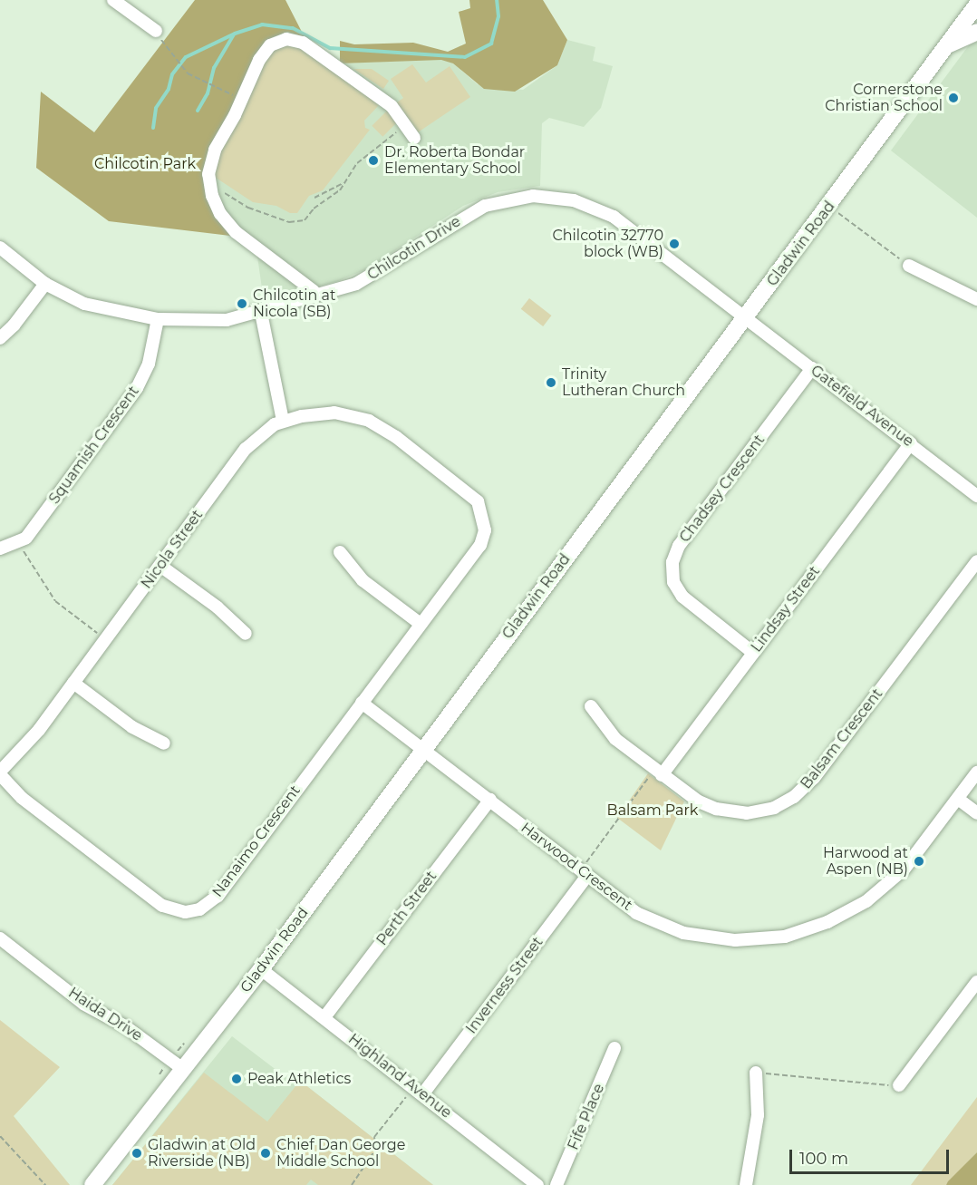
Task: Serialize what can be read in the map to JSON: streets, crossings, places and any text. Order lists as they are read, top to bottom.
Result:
{
  "streets": {
    "main road": ["Gladwin Road"],
    "street": [
      "Chilcotin Drive",
      "Gatefield Avenue",
      "Squamish Crescent",
      "Chadsey Crescent",
      "Nicola Street",
      "Lindsay Street",
      "Balsam Crescent",
      "Nanaimo Crescent",
      "Harwood Crescent",
      "Perth Street",
      "Inverness Street",
      "Haida Drive",
      "Highland Avenue",
      "Fife Place"
    ]
  },
  "crossings": [
    ["Gladwin Road", "Chilcotin Drive"],
    ["Gladwin Road", "Gatefield Avenue"],
    ["Gladwin Road", "Harwood Crescent"],
    ["Gladwin Road", "Haida Drive"],
    ["Gladwin Road", "Highland Avenue"],
    ["Chilcotin Drive", "Gatefield Avenue"],
    ["Chilcotin Drive", "Squamish Crescent"],
    ["Gatefield Avenue", "Chadsey Crescent"],
    ["Gatefield Avenue", "Lindsay Street"],
    ["Chadsey Crescent", "Lindsay Street"],
    ["Nicola Street", "Nanaimo Crescent"],
    ["Lindsay Street", "Balsam Crescent"],
    ["Harwood Crescent", "Perth Street"],
    ["Harwood Crescent", "Inverness Street"],
    ["Perth Street", "Highland Avenue"],
    ["Inverness Street", "Highland Avenue"]
  ],
  "parks": ["Chilcotin Park", "Balsam Park"],
  "places": [
    "Cornerstone Christian School",
    "Dr. Roberta Bondar Elementary School",
    "Chilcotin 32770 block (WB)",
    "Chilcotin at Nicola (SB)",
    "Trinity Lutheran Church",
    "Harwood at Aspen (NB)",
    "Peak Athletics",
    "Gladwin at Old Riverside (NB)",
    "Chief Dan George Middle School"
  ],
  "scale_bar": "100 m"
}
